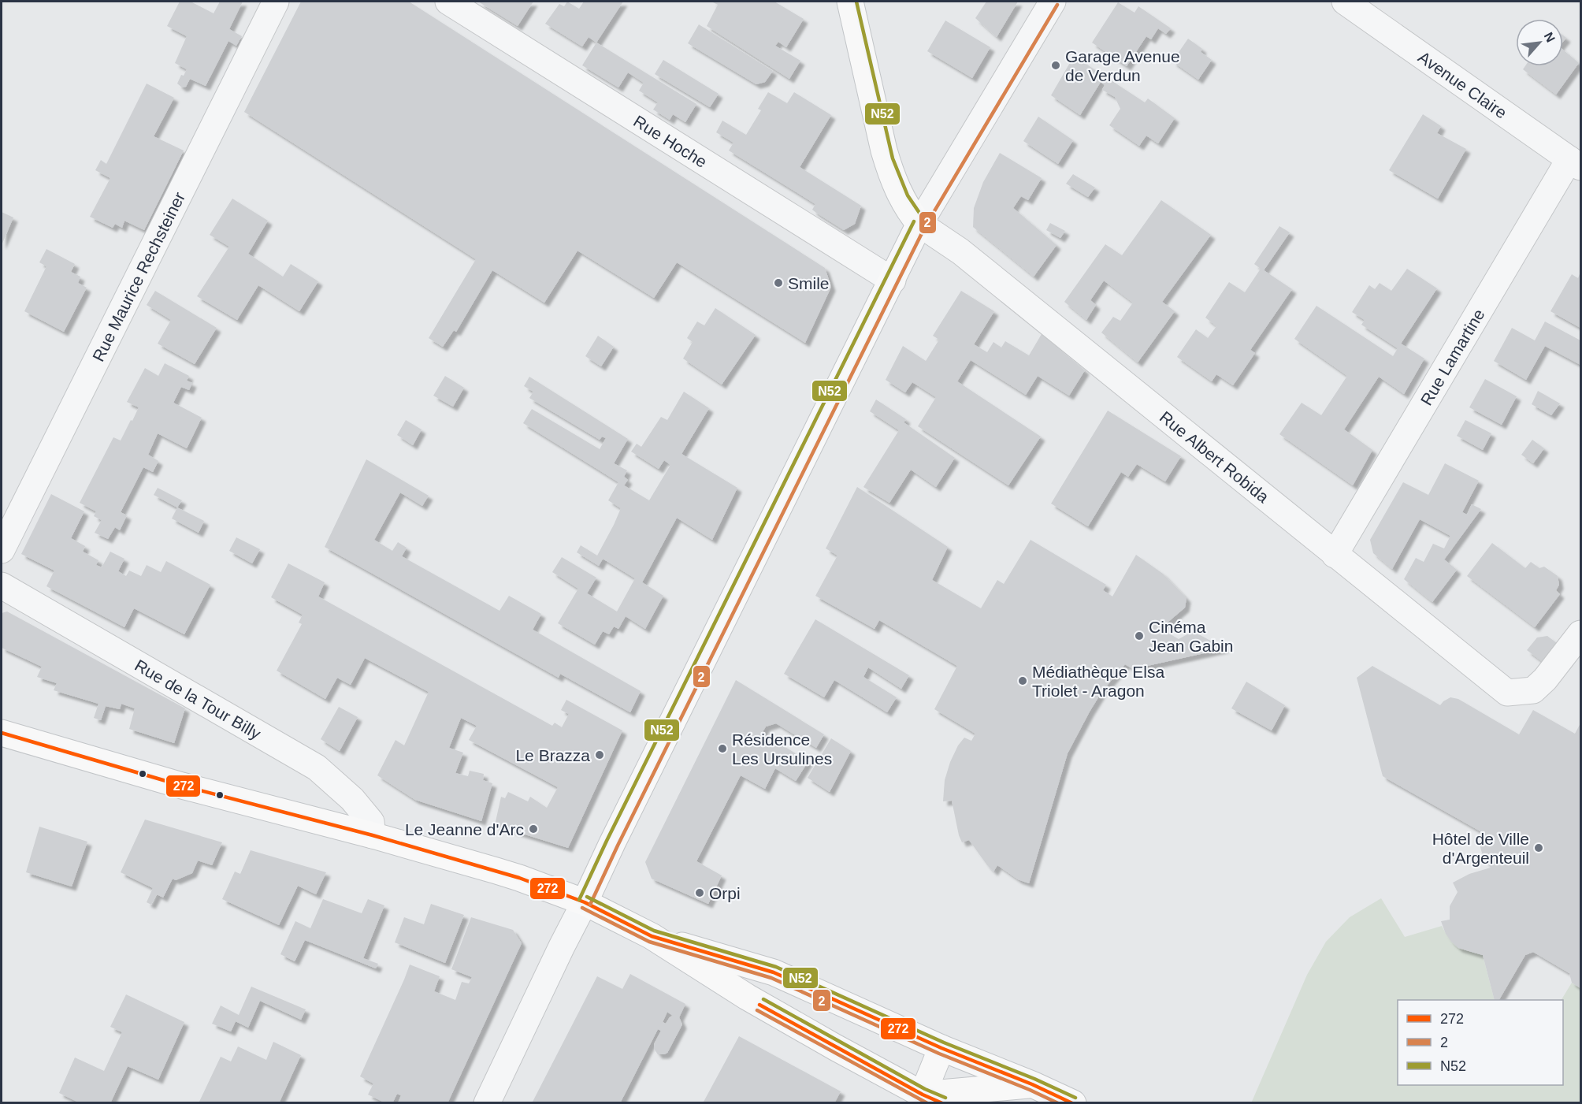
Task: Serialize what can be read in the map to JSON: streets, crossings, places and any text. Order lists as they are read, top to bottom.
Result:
{
  "streets": {
    "street": [
      "Avenue Claire",
      "Rue Hoche",
      "Rue Maurice Rechsteiner",
      "Rue Lamartine",
      "Rue Albert Robida",
      "Rue de la Tour Billy"
    ]
  },
  "crossings": [
    ["Avenue Claire", "Rue Lamartine"],
    ["Rue Lamartine", "Rue Albert Robida"]
  ],
  "places": [
    "Garage Avenue de Verdun",
    "Smile",
    "Cinéma Jean Gabin",
    "Médiathèque Elsa Triolet - Aragon",
    "Résidence Les Ursulines",
    "Le Brazza",
    "Le Jeanne d'Arc",
    "Hôtel de Ville d'Argenteuil",
    "Orpi"
  ],
  "lines": ["transit line N52", "transit line 2", "transit line 272"],
  "legend": ["272", "2", "N52"],
  "north": "top right"
}
